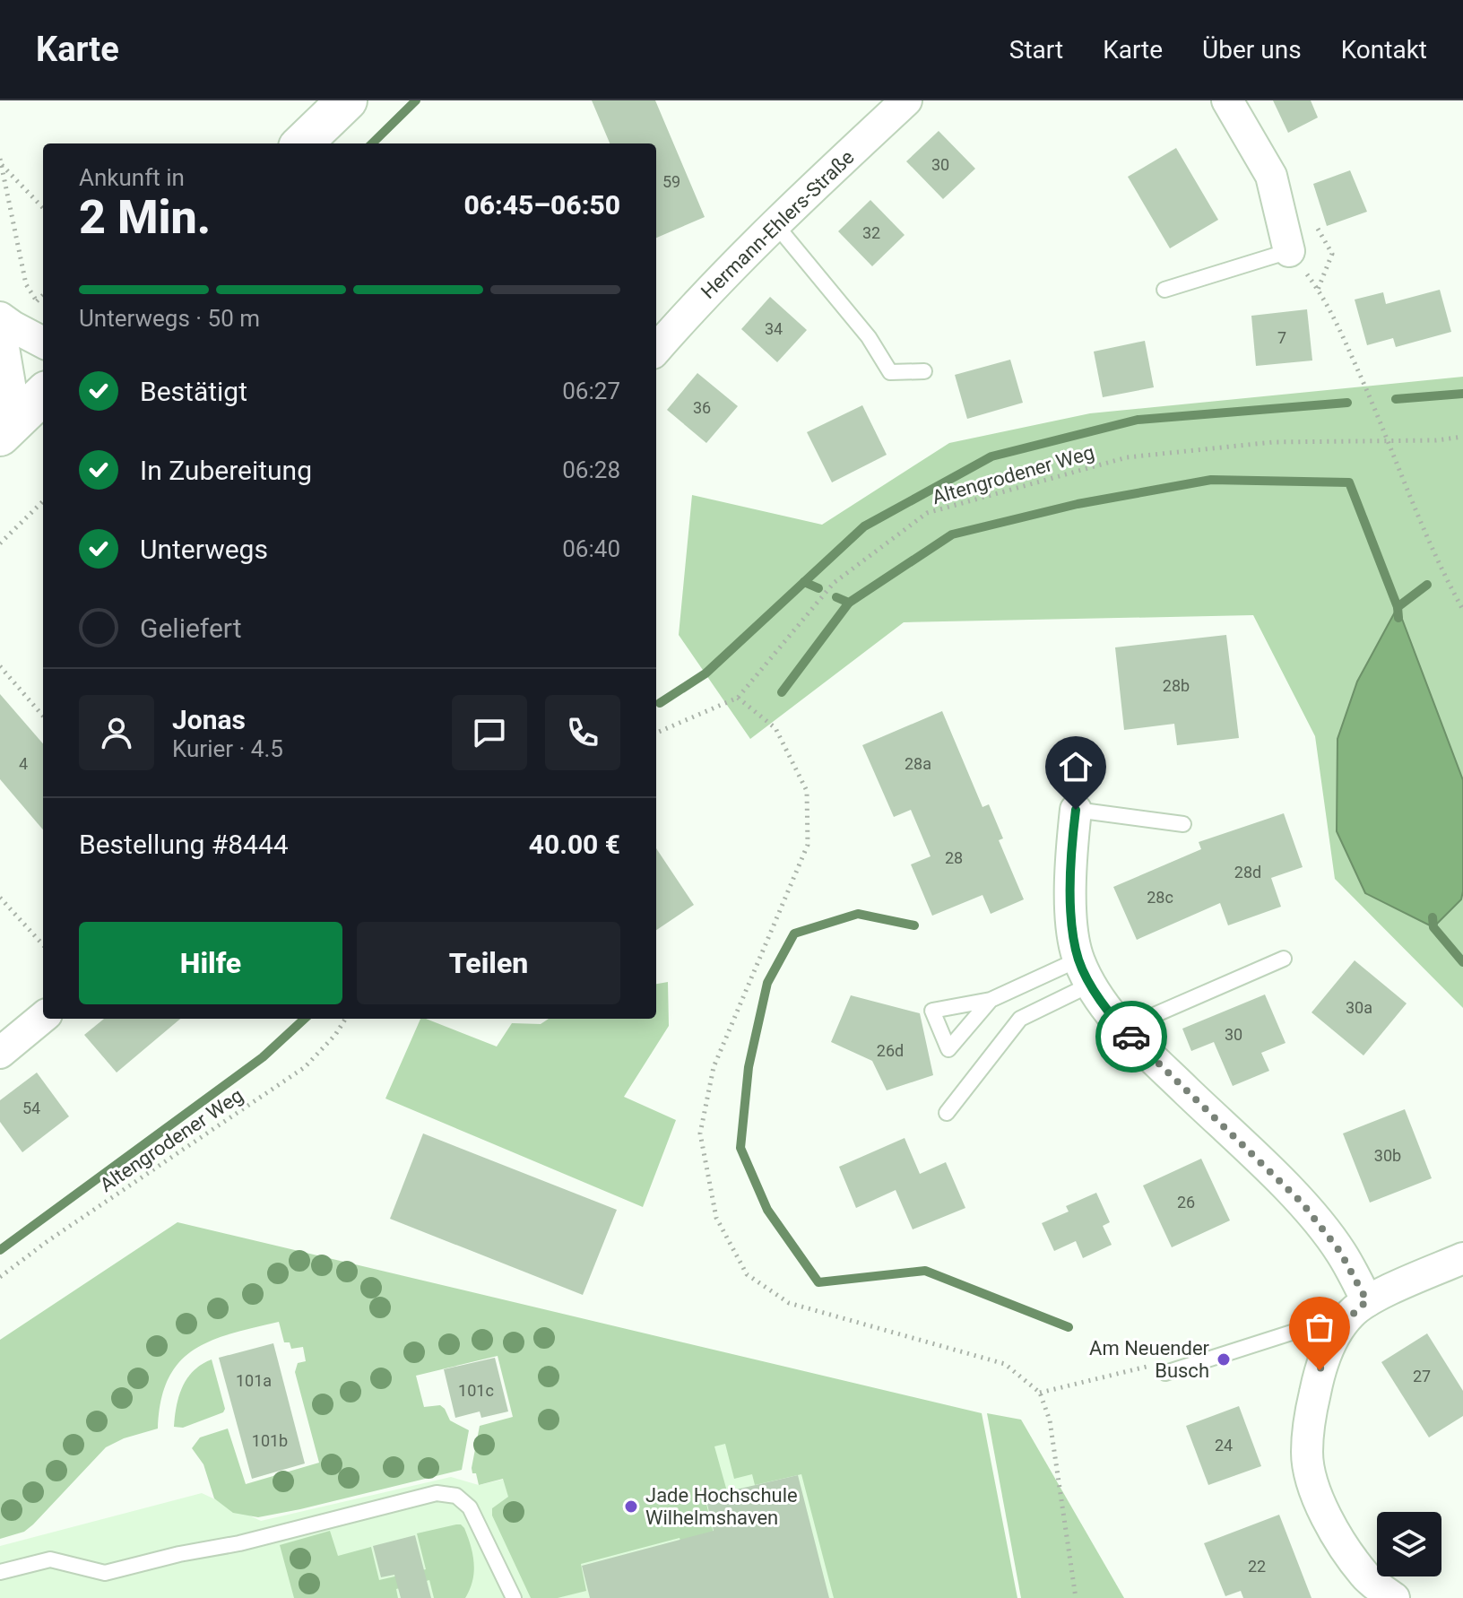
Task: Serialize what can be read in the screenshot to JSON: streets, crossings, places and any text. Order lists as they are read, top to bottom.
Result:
{
  "streets": {
    "street": ["Hermann-Ehlers-Straße"],
    "path": ["Altengrodener Weg"]
  },
  "places": ["Am Neuender Busch", "Jade Hochschule Wilhelmshaven"],
  "house_numbers": [
    "30",
    "59",
    "32",
    "34",
    "7",
    "36",
    "28b",
    "4",
    "28a",
    "28",
    "28d",
    "28c",
    "30a",
    "30",
    "26d",
    "54",
    "30b",
    "26",
    "27",
    "101a",
    "101c",
    "101b",
    "24",
    "22"
  ],
  "page": {
    "header": "Karte",
    "nav": [
      "Start",
      "Karte",
      "Über uns",
      "Kontakt"
    ],
    "heading": ["2 Min.", "Ankunft in", "06:45–06:50"],
    "panel": [
      "Jonas",
      "Kurier · 4.5",
      "Bestellung #8444",
      "40.00 €"
    ],
    "bar": "Unterwegs · 50 m",
    "list": [
      ["Bestätigt", "06:27"],
      ["In Zubereitung", "06:28"],
      ["Unterwegs", "06:40"],
      "Geliefert"
    ],
    "buttons": ["Hilfe", "Teilen"]
  }
}
